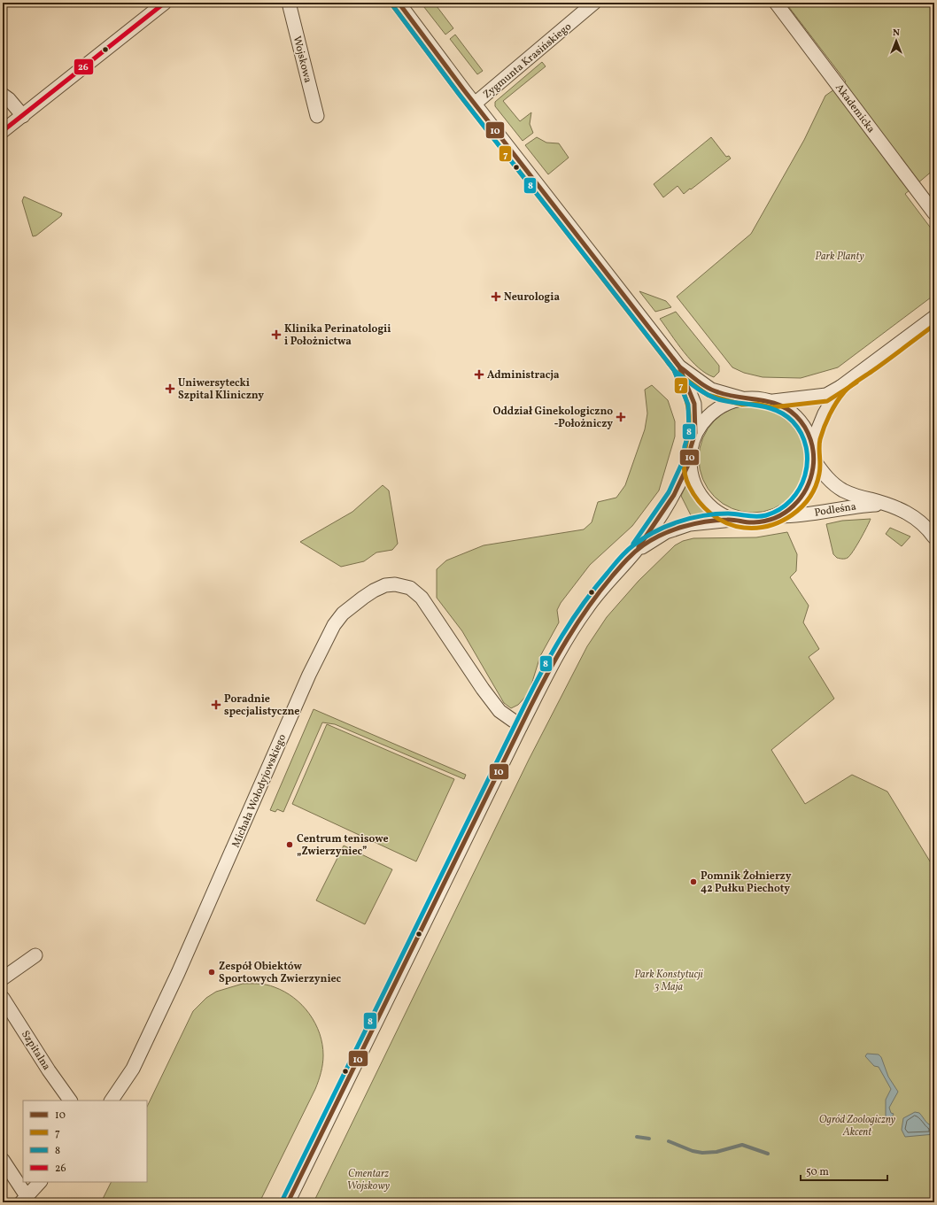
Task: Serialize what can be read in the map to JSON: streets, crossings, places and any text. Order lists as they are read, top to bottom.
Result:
{
  "streets": {
    "street": [
      "Wojskowa",
      "Zygmunta Krasińskiego",
      "Akademicka",
      "Podleśna",
      "Michała Wołodyjowskiego",
      "Szpitalna"
    ]
  },
  "parks": [
    "Park Planty",
    "Park Konstytucji 3 Maja",
    "Ogród Zoologiczny Akcent",
    "Cmentarz Wojskowy"
  ],
  "places": {
    "health": [
      "Neurologia",
      "Klinika Perinatologii i Położnictwa",
      "Administracja",
      "Uniwersytecki Szpital Kliniczny",
      "Oddział Ginekologiczno -Położniczy",
      "Poradnie specjalistyczne"
    ],
    "other": ["Centrum tenisowe „Zwierzyniec”", "Pomnik Żołnierzy 42 Pułku Piechoty", "Zespół Obiektów Sportowych Zwierzyniec"]
  },
  "lines": [
    "transit line 10",
    "transit line 26",
    "transit line 7",
    "transit line 8"
  ],
  "legend": [
    "10",
    "7",
    "8",
    "26"
  ],
  "scale_bar": "50 m",
  "north": "top"
}
